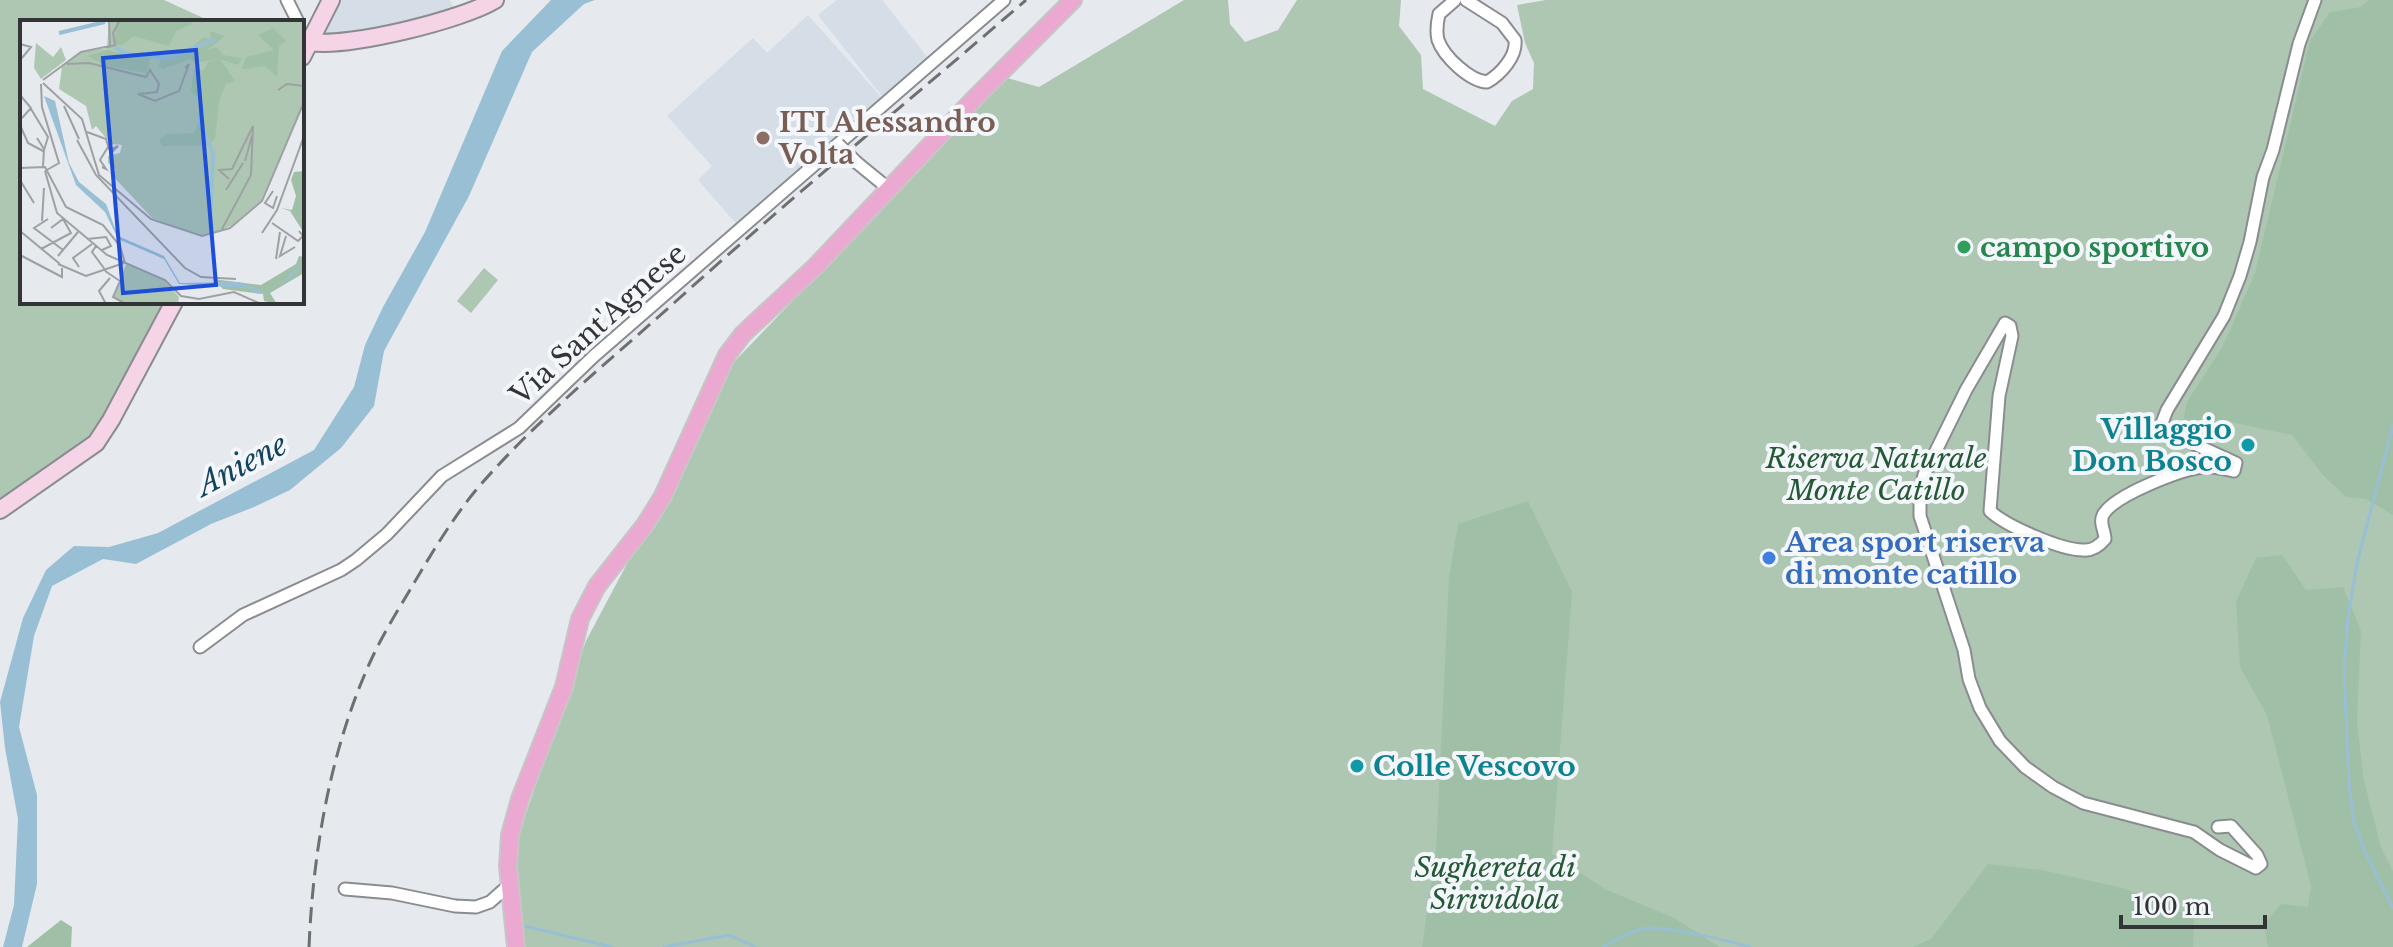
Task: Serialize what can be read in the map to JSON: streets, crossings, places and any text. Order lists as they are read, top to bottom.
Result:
{
  "streets": {
    "street": ["Via Sant'Agnese"]
  },
  "water": ["Aniene"],
  "parks": ["Riserva Naturale Monte Catillo", "Sughereta di Sirividola"],
  "places": [
    "ITI Alessandro Volta",
    "campo sportivo",
    "Villaggio Don Bosco",
    "Area sport riserva di monte catillo",
    "Colle Vescovo"
  ],
  "scale_bar": "100 m"
}
